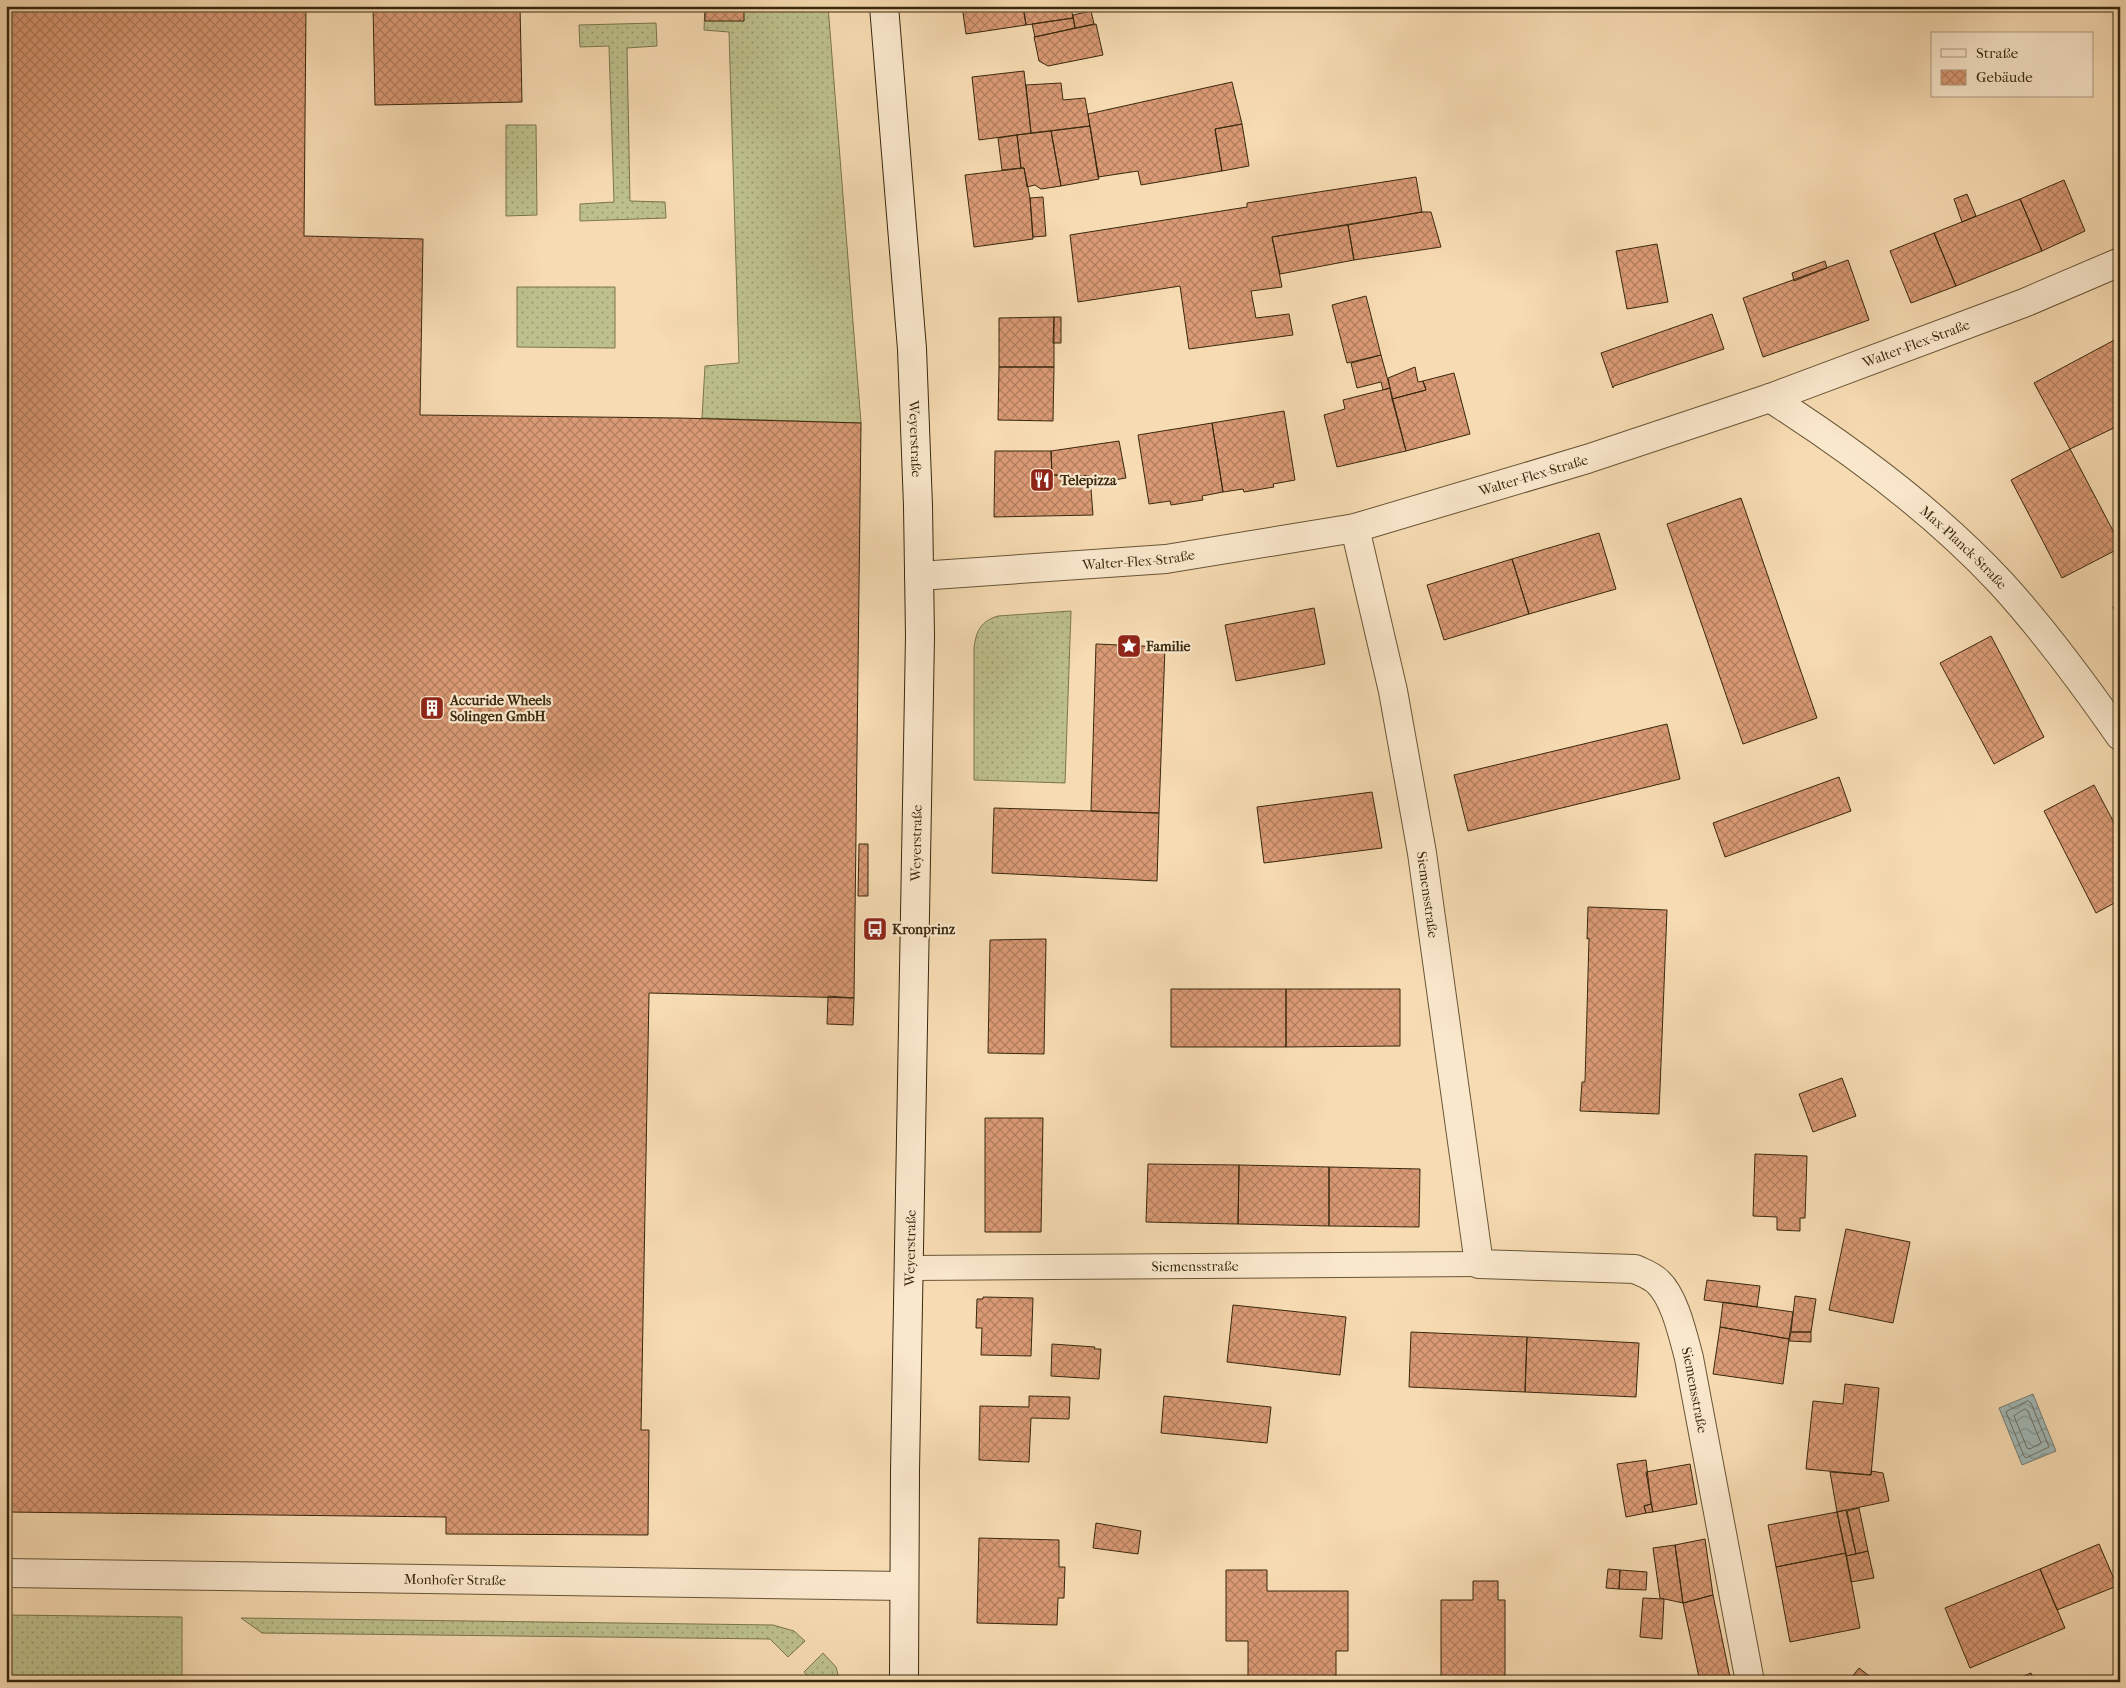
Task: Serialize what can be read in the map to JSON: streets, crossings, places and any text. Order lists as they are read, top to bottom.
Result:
{
  "streets": {
    "street": [
      "Walter-Flex-Straße",
      "Weyerstraße",
      "Max-Planck-Straße",
      "Siemensstraße",
      "Monhofer Straße"
    ]
  },
  "crossings": [
    ["Walter-Flex-Straße", "Weyerstraße"],
    ["Walter-Flex-Straße", "Max-Planck-Straße"],
    ["Walter-Flex-Straße", "Siemensstraße"],
    ["Weyerstraße", "Siemensstraße"],
    ["Weyerstraße", "Monhofer Straße"]
  ],
  "places": {
    "restaurant": ["Telepizza"],
    "place": ["Familie"],
    "building": ["Accuride Wheels Solingen GmbH"],
    "bus stop": ["Kronprinz"]
  },
  "legend": ["Straße", "Gebäude"]
}
